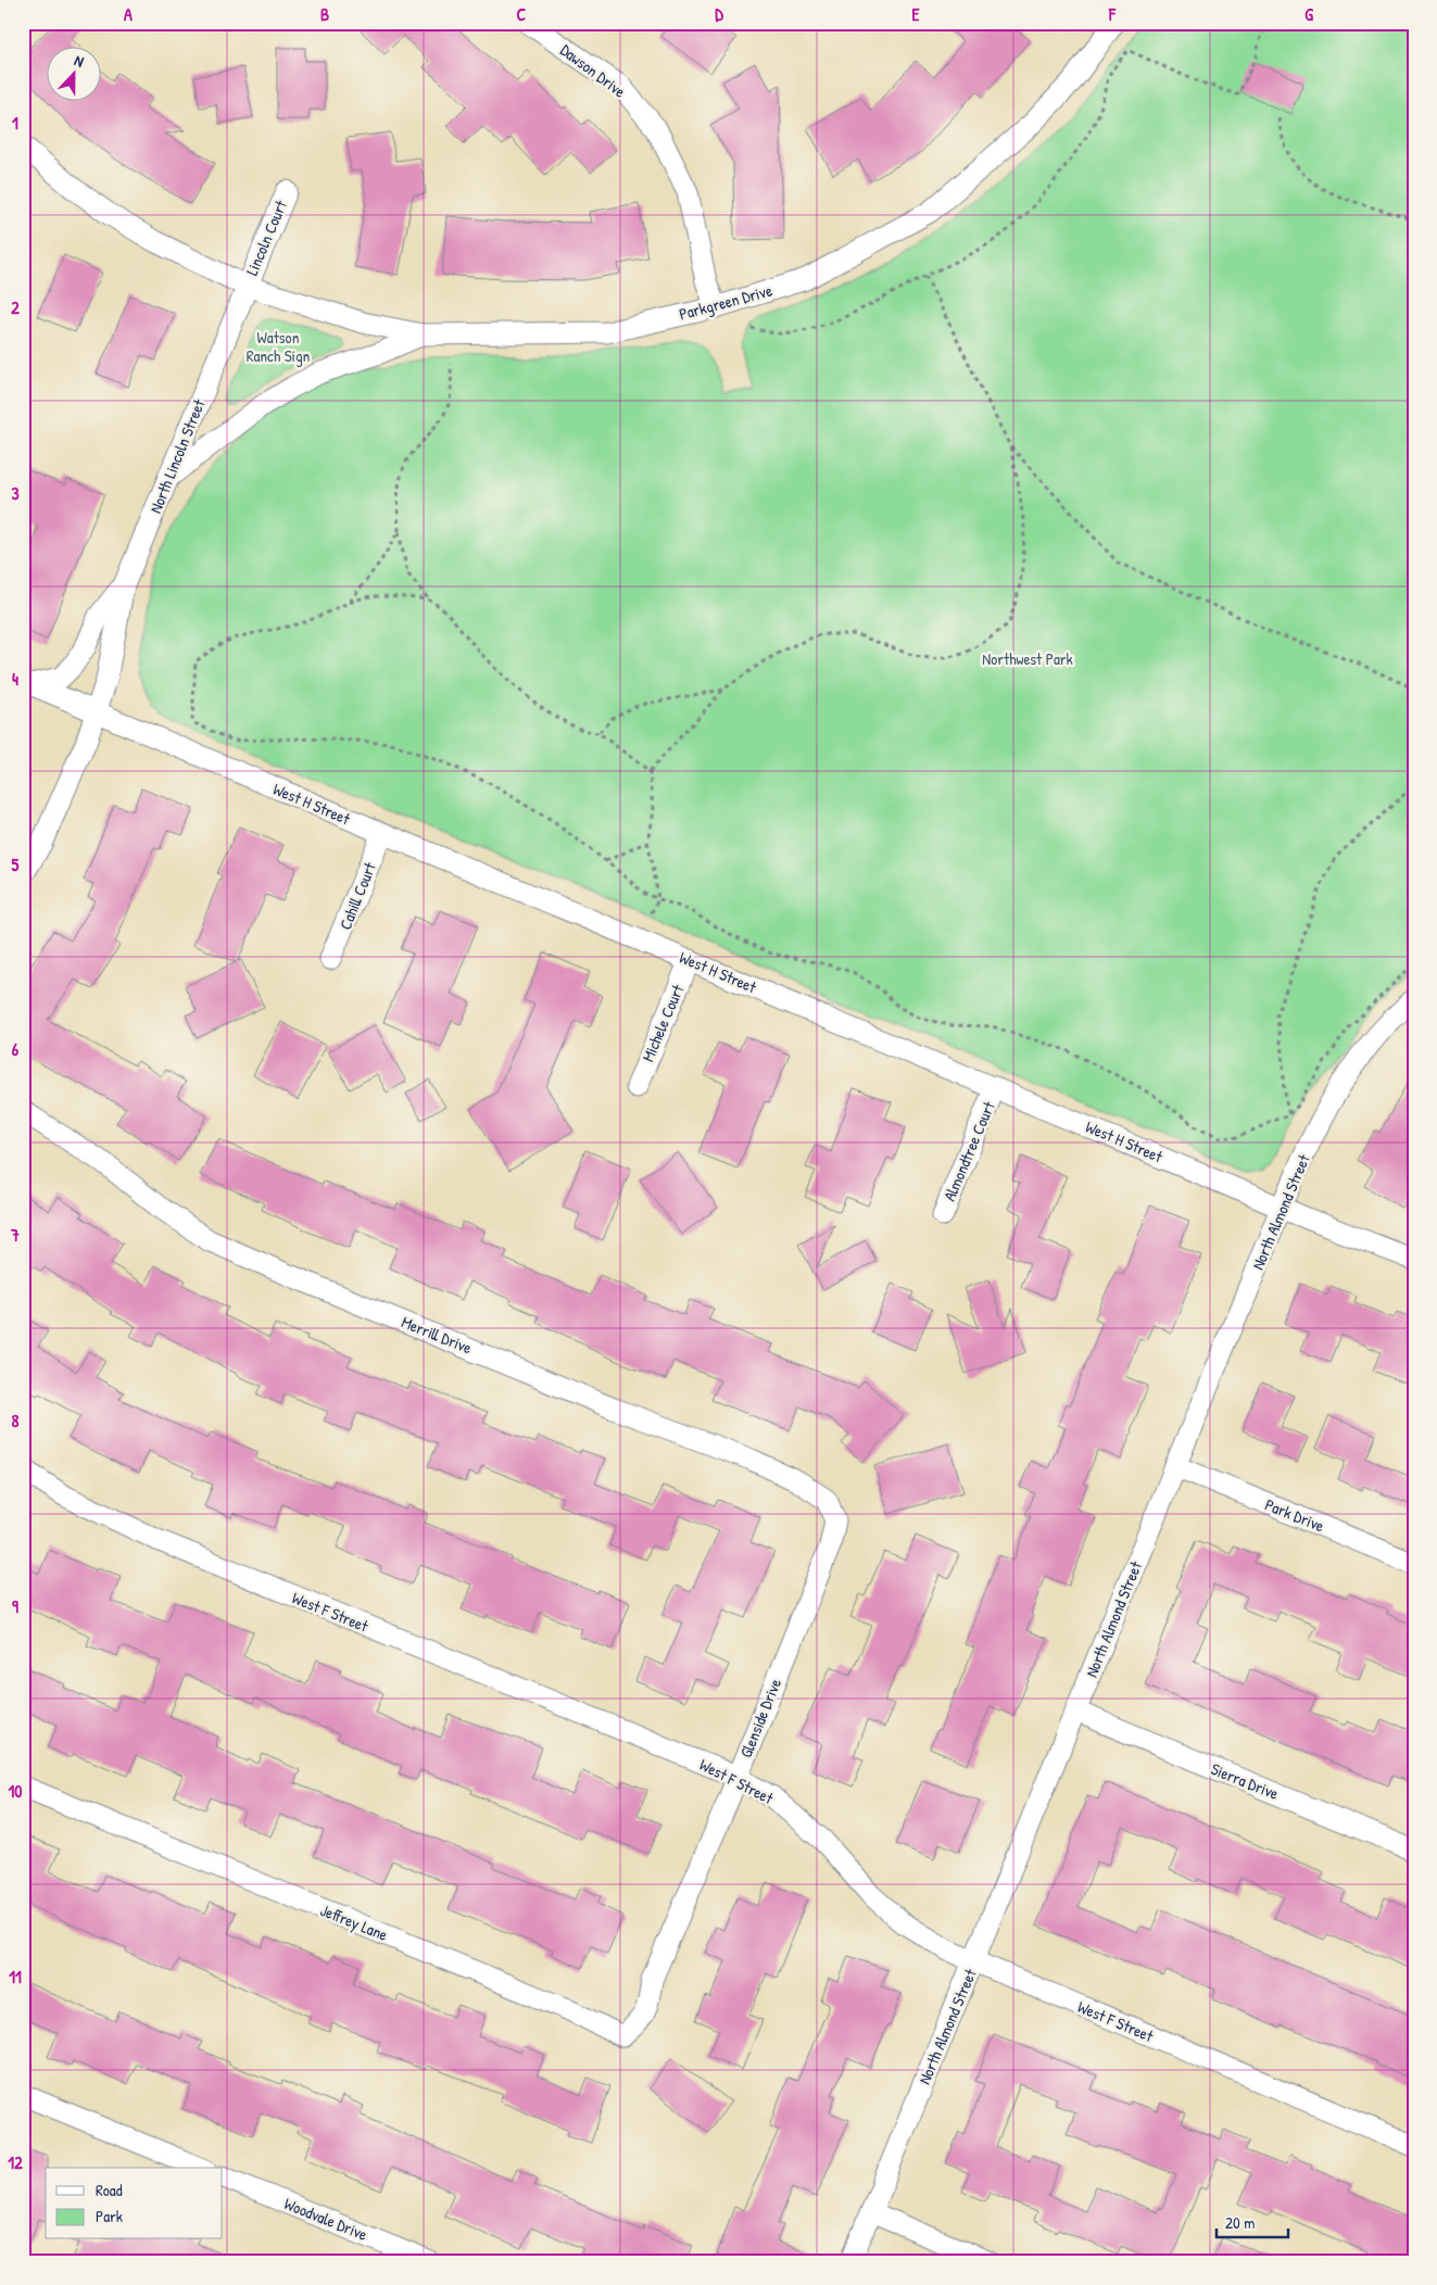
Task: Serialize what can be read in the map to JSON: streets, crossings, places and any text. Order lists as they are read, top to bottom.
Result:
{
  "streets": {
    "street": [
      "Dawson Drive",
      "Lincoln Court",
      "Parkgreen Drive",
      "North Lincoln Street",
      "West H Street",
      "Cahill Court",
      "Michele Court",
      "Almondtree Court",
      "North Almond Street",
      "Merrill Drive",
      "Park Drive",
      "West F Street",
      "Glenside Drive",
      "Sierra Drive",
      "Jeffrey Lane",
      "Woodvale Drive"
    ]
  },
  "crossings": [
    ["Dawson Drive", "Parkgreen Drive"],
    ["Lincoln Court", "Parkgreen Drive"],
    ["Lincoln Court", "North Lincoln Street"],
    ["Parkgreen Drive", "North Lincoln Street"],
    ["North Lincoln Street", "West H Street"],
    ["West H Street", "Cahill Court"],
    ["West H Street", "Michele Court"],
    ["West H Street", "Almondtree Court"],
    ["West H Street", "North Almond Street"],
    ["North Almond Street", "Park Drive"],
    ["North Almond Street", "West F Street"],
    ["North Almond Street", "Sierra Drive"],
    ["Merrill Drive", "Glenside Drive"],
    ["West F Street", "Glenside Drive"],
    ["Glenside Drive", "Jeffrey Lane"]
  ],
  "parks": ["Watson Ranch Sign", "Northwest Park"],
  "legend": ["Road", "Park"],
  "scale_bar": "20 m",
  "north": "top",
  "grid": {
    "columns": [
      "A",
      "B",
      "C",
      "D",
      "E",
      "F",
      "G"
    ],
    "rows": [
      "1",
      "2",
      "3",
      "4",
      "5",
      "6",
      "7",
      "8",
      "9",
      "10",
      "11",
      "12"
    ]
  }
}
